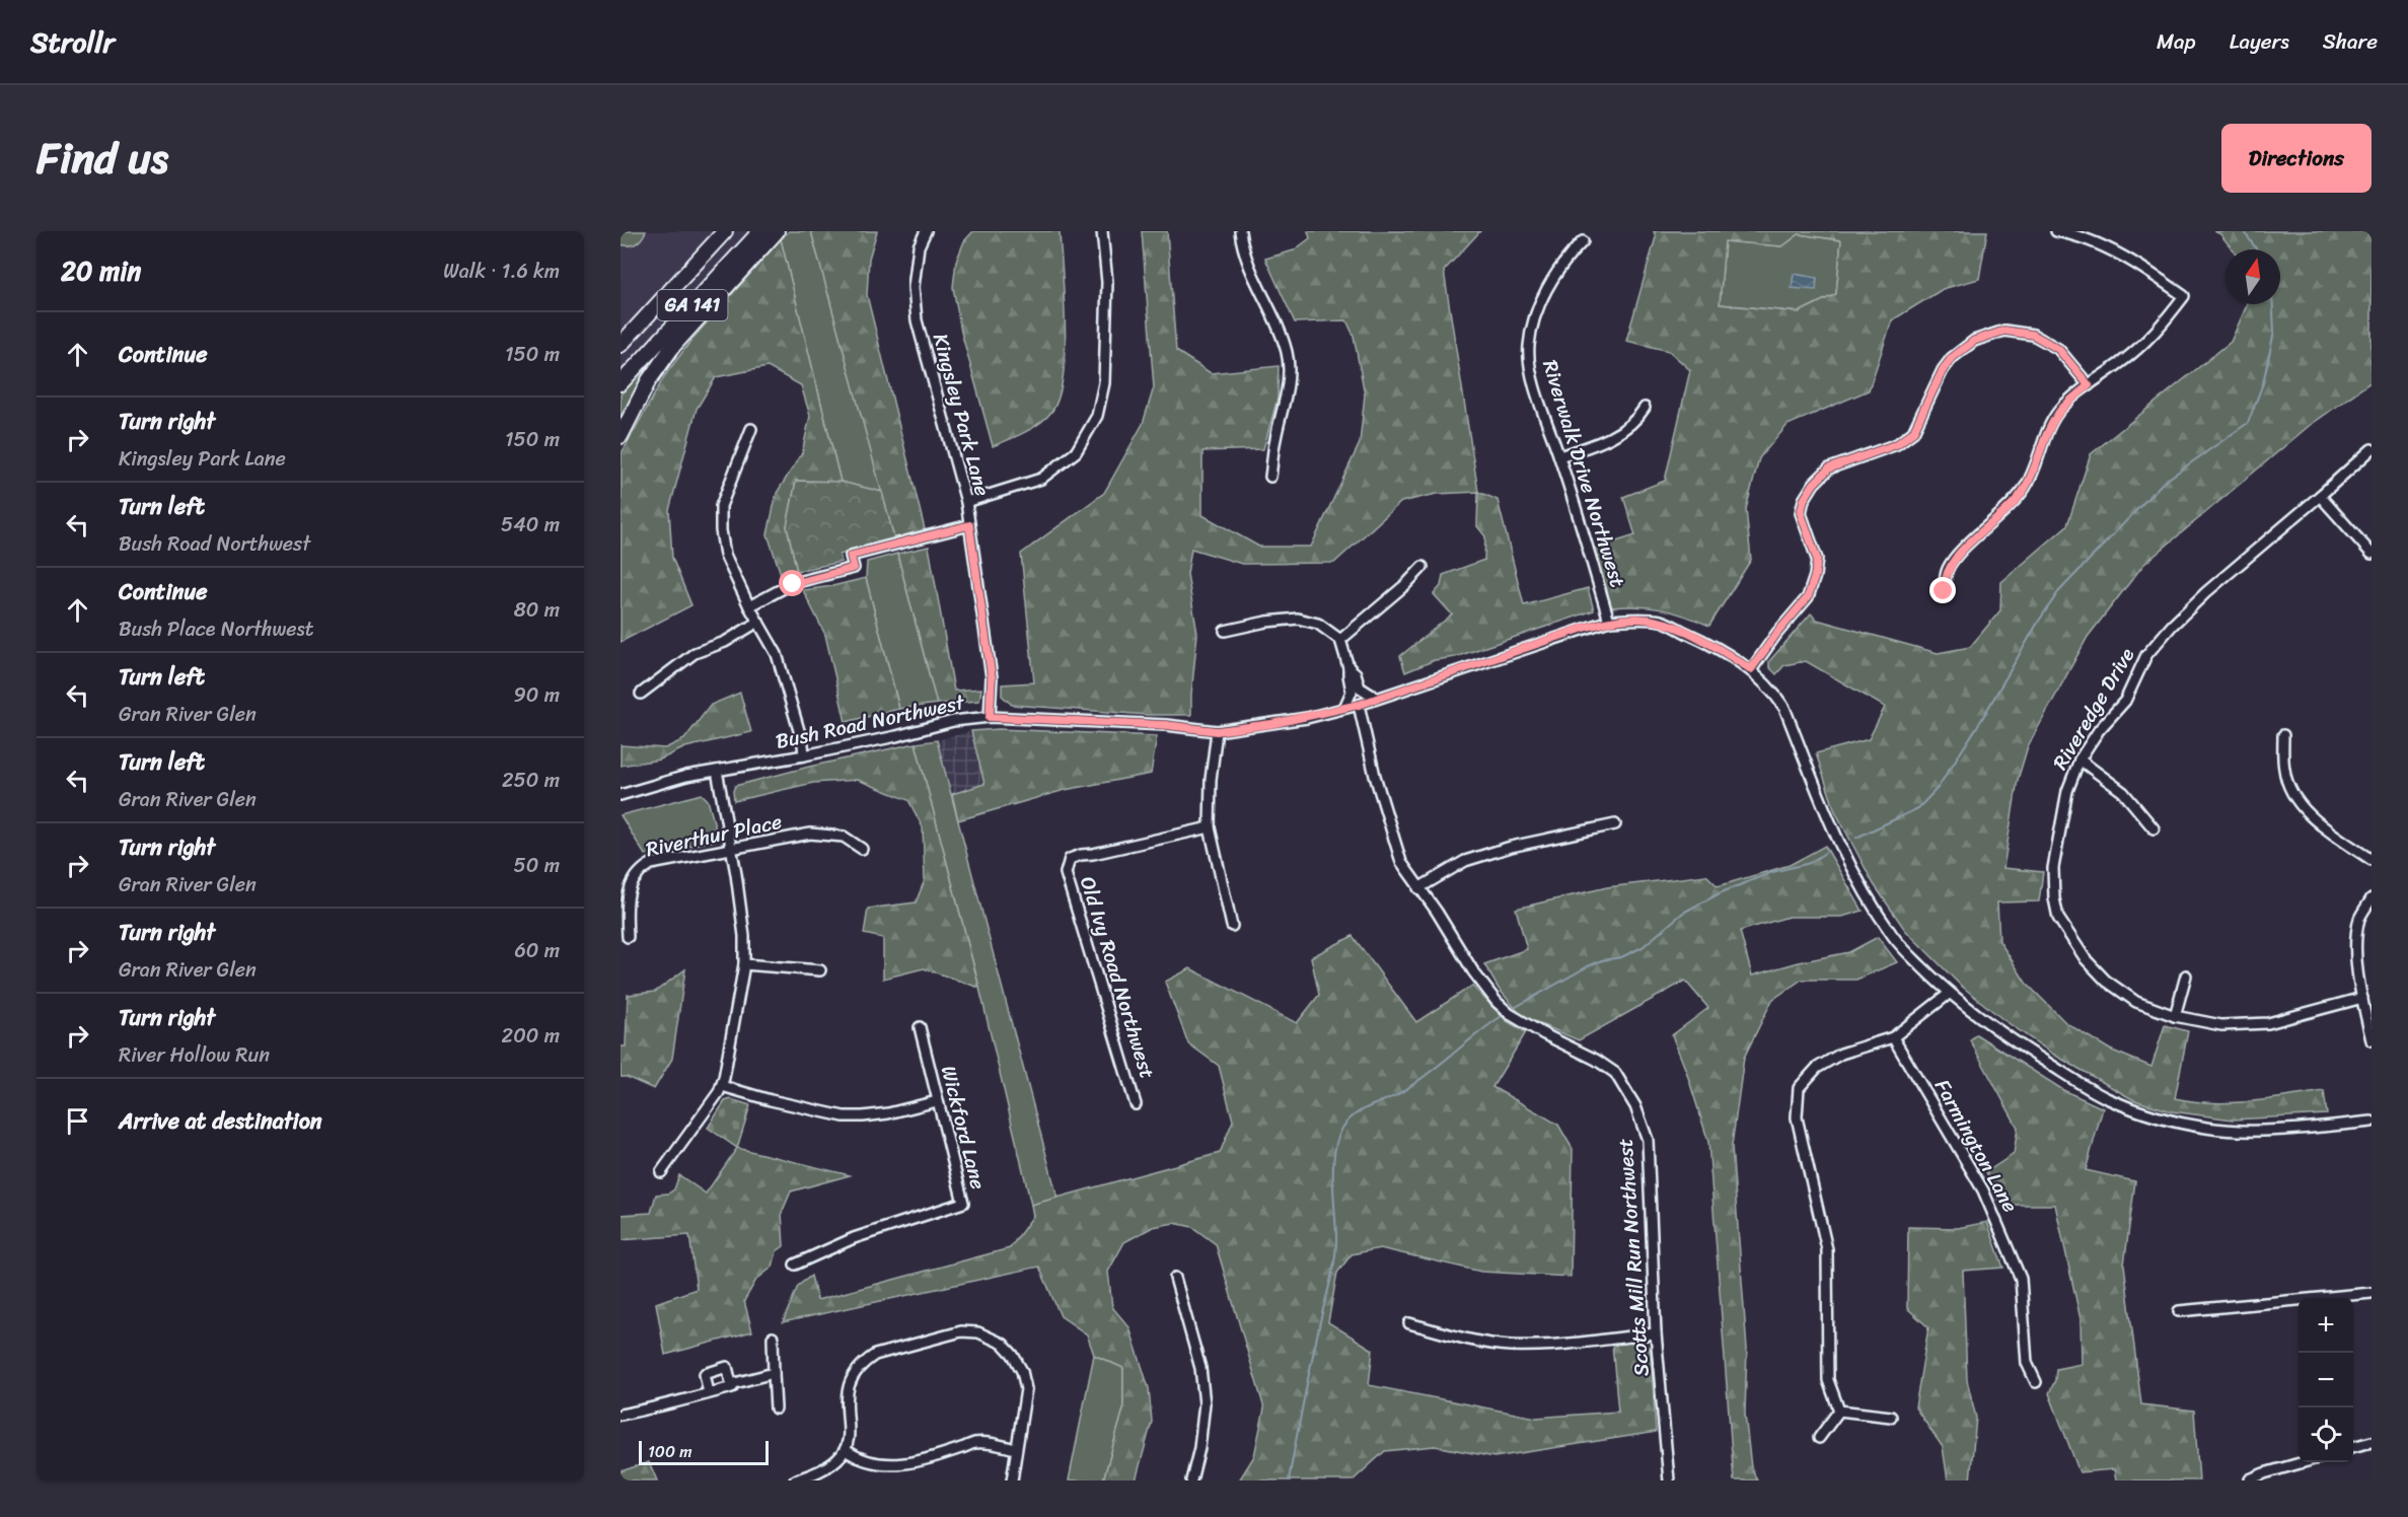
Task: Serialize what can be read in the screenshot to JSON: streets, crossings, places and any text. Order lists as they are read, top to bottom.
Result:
{
  "streets": {
    "highway": ["GA 141"],
    "street": [
      "Kingsley Park Lane",
      "Riverwalk Drive Northwest",
      "Riveredge Drive",
      "Bush Road Northwest",
      "Riverthur Place",
      "Old Ivy Road Northwest",
      "Wickford Lane",
      "Farmington Lane",
      "Scotts Mill Run Northwest"
    ]
  },
  "crossings": [
    ["Kingsley Park Lane", "Bush Road Northwest"],
    ["Riverwalk Drive Northwest", "Bush Road Northwest"],
    ["Bush Road Northwest", "Scotts Mill Run Northwest"]
  ],
  "scale_bar": "100 m",
  "north": "top",
  "page": {
    "header": "Strollr",
    "nav": ["Map", "Layers", "Share"],
    "title": "Find us",
    "buttons": "Directions",
    "heading": ["20 min", "Walk · 1.6 km"],
    "list": [
      ["Continue", "150 m"],
      ["Turn right", "Kingsley Park Lane", "150 m"],
      ["Turn left", "Bush Road Northwest", "540 m"],
      ["Continue", "Bush Place Northwest", "80 m"],
      ["Turn left", "Gran River Glen", "90 m"],
      ["Turn left", "Gran River Glen", "250 m"],
      ["Turn right", "Gran River Glen", "50 m"],
      ["Turn right", "Gran River Glen", "60 m"],
      ["Turn right", "River Hollow Run", "200 m"],
      "Arrive at destination"
    ],
    "map_buttons": ["+", "−"],
    "scale": "100 m"
  }
}
